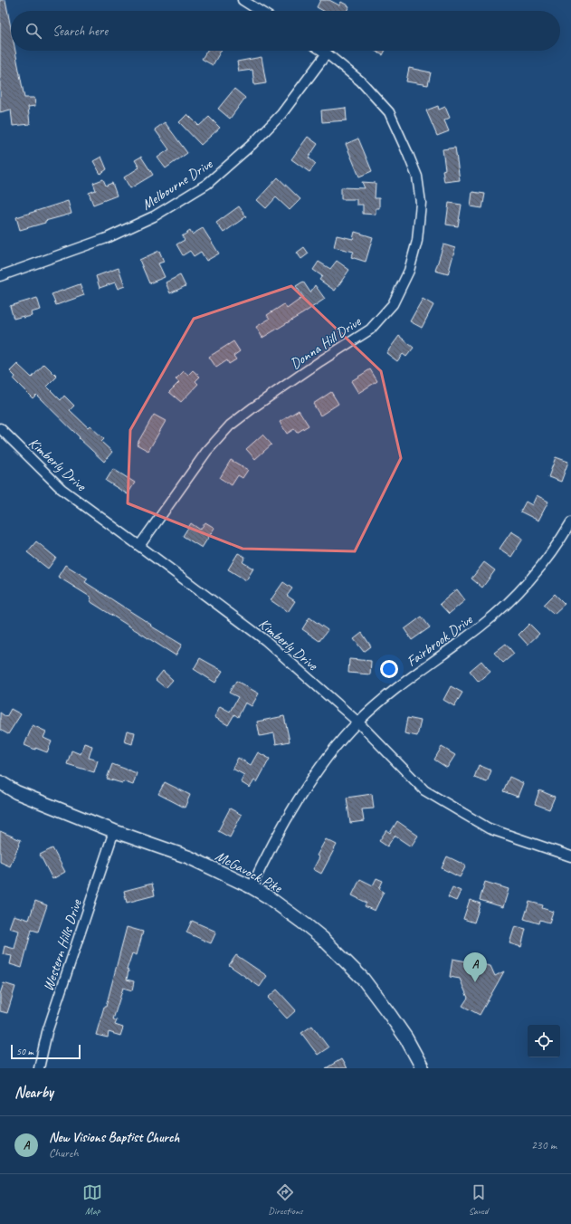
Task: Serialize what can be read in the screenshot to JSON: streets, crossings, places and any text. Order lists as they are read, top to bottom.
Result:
{
  "streets": {
    "main road": ["McGavock Pike"],
    "street": [
      "Melbourne Drive",
      "Donna Hill Drive",
      "Kimberly Drive",
      "Fairbrook Drive",
      "Western Hills Drive"
    ]
  },
  "crossings": [
    ["Melbourne Drive", "Donna Hill Drive"],
    ["Donna Hill Drive", "Kimberly Drive"],
    ["Kimberly Drive", "Fairbrook Drive"],
    ["Fairbrook Drive", "McGavock Pike"],
    ["McGavock Pike", "Western Hills Drive"]
  ],
  "scale_bar": "50 m",
  "page": {
    "search": "Search here",
    "pins": "A",
    "scale": "50 m",
    "heading": "Nearby",
    "list": [
      {
        "mark": "A",
        "name": "New Visions Baptist Church",
        "note": "Church",
        "value": "230 m"
      }
    ],
    "nav": ["Map", "Directions", "Saved"]
  }
}
